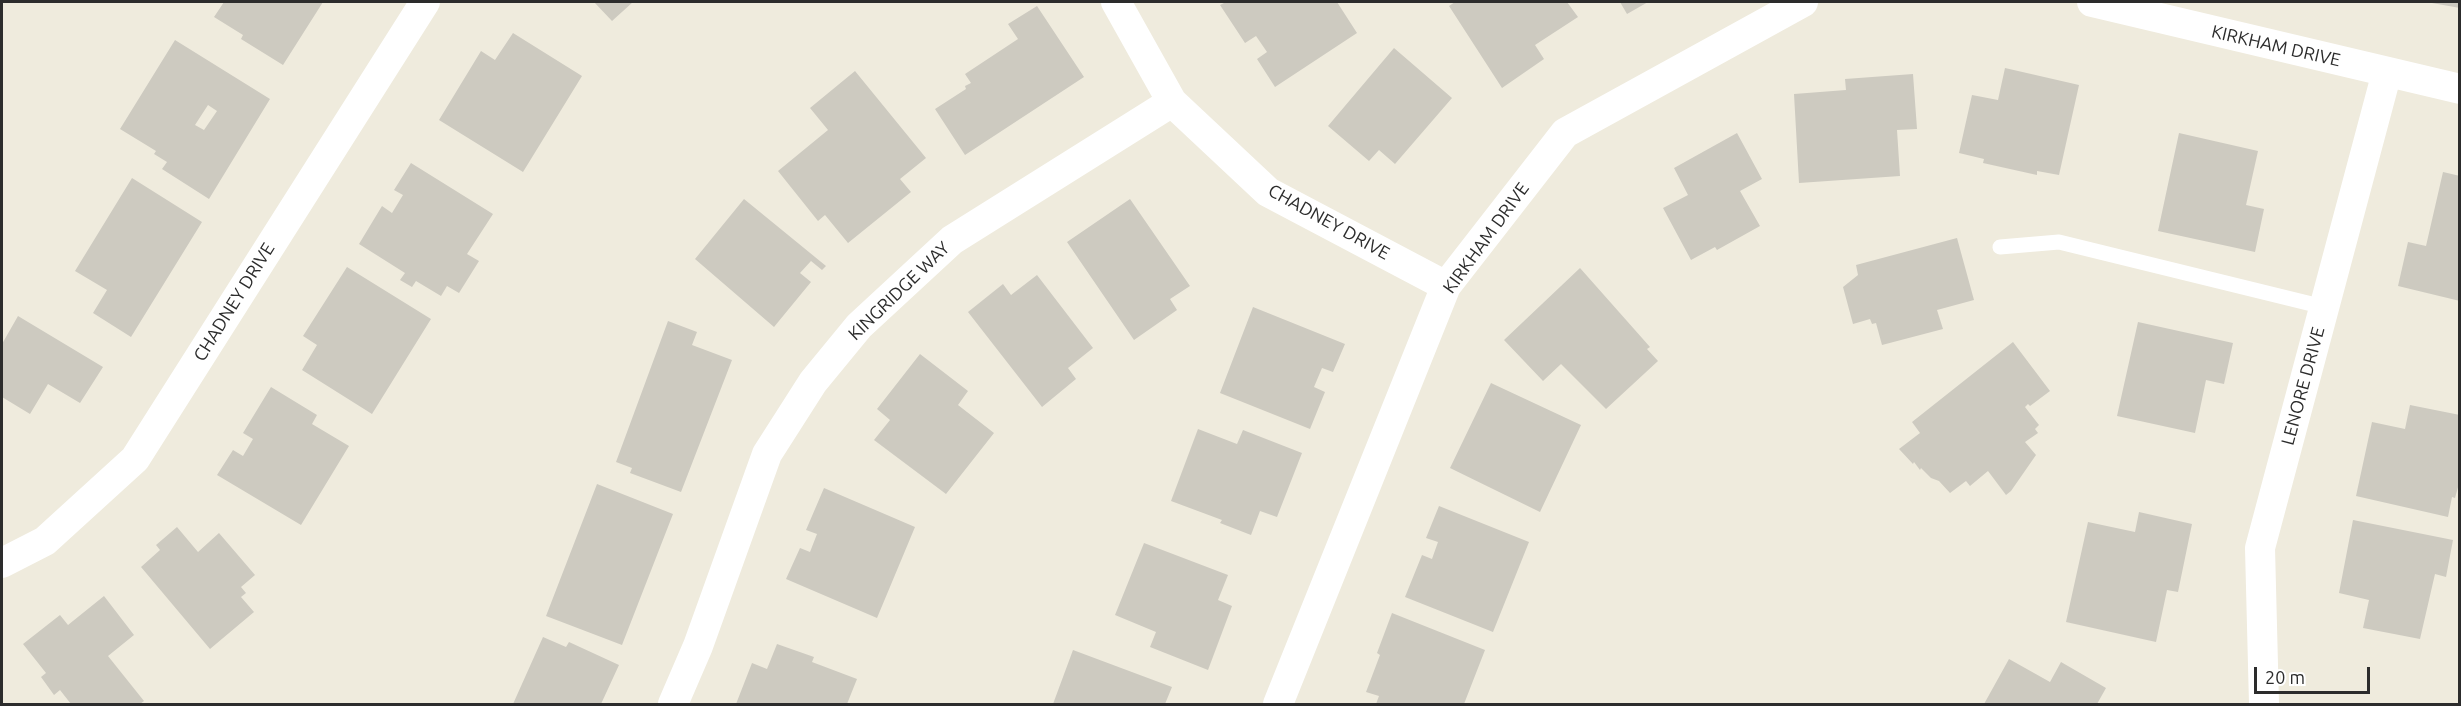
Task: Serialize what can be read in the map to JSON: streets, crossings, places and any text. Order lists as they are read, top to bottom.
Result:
{
  "streets": {
    "street": [
      "KIRKHAM DRIVE",
      "CHADNEY DRIVE",
      "KINGRIDGE WAY",
      "LENORE DRIVE"
    ]
  },
  "crossings": [
    ["KIRKHAM DRIVE", "CHADNEY DRIVE"],
    ["KIRKHAM DRIVE", "LENORE DRIVE"],
    ["CHADNEY DRIVE", "KINGRIDGE WAY"]
  ],
  "scale_bar": "20 m"
}
